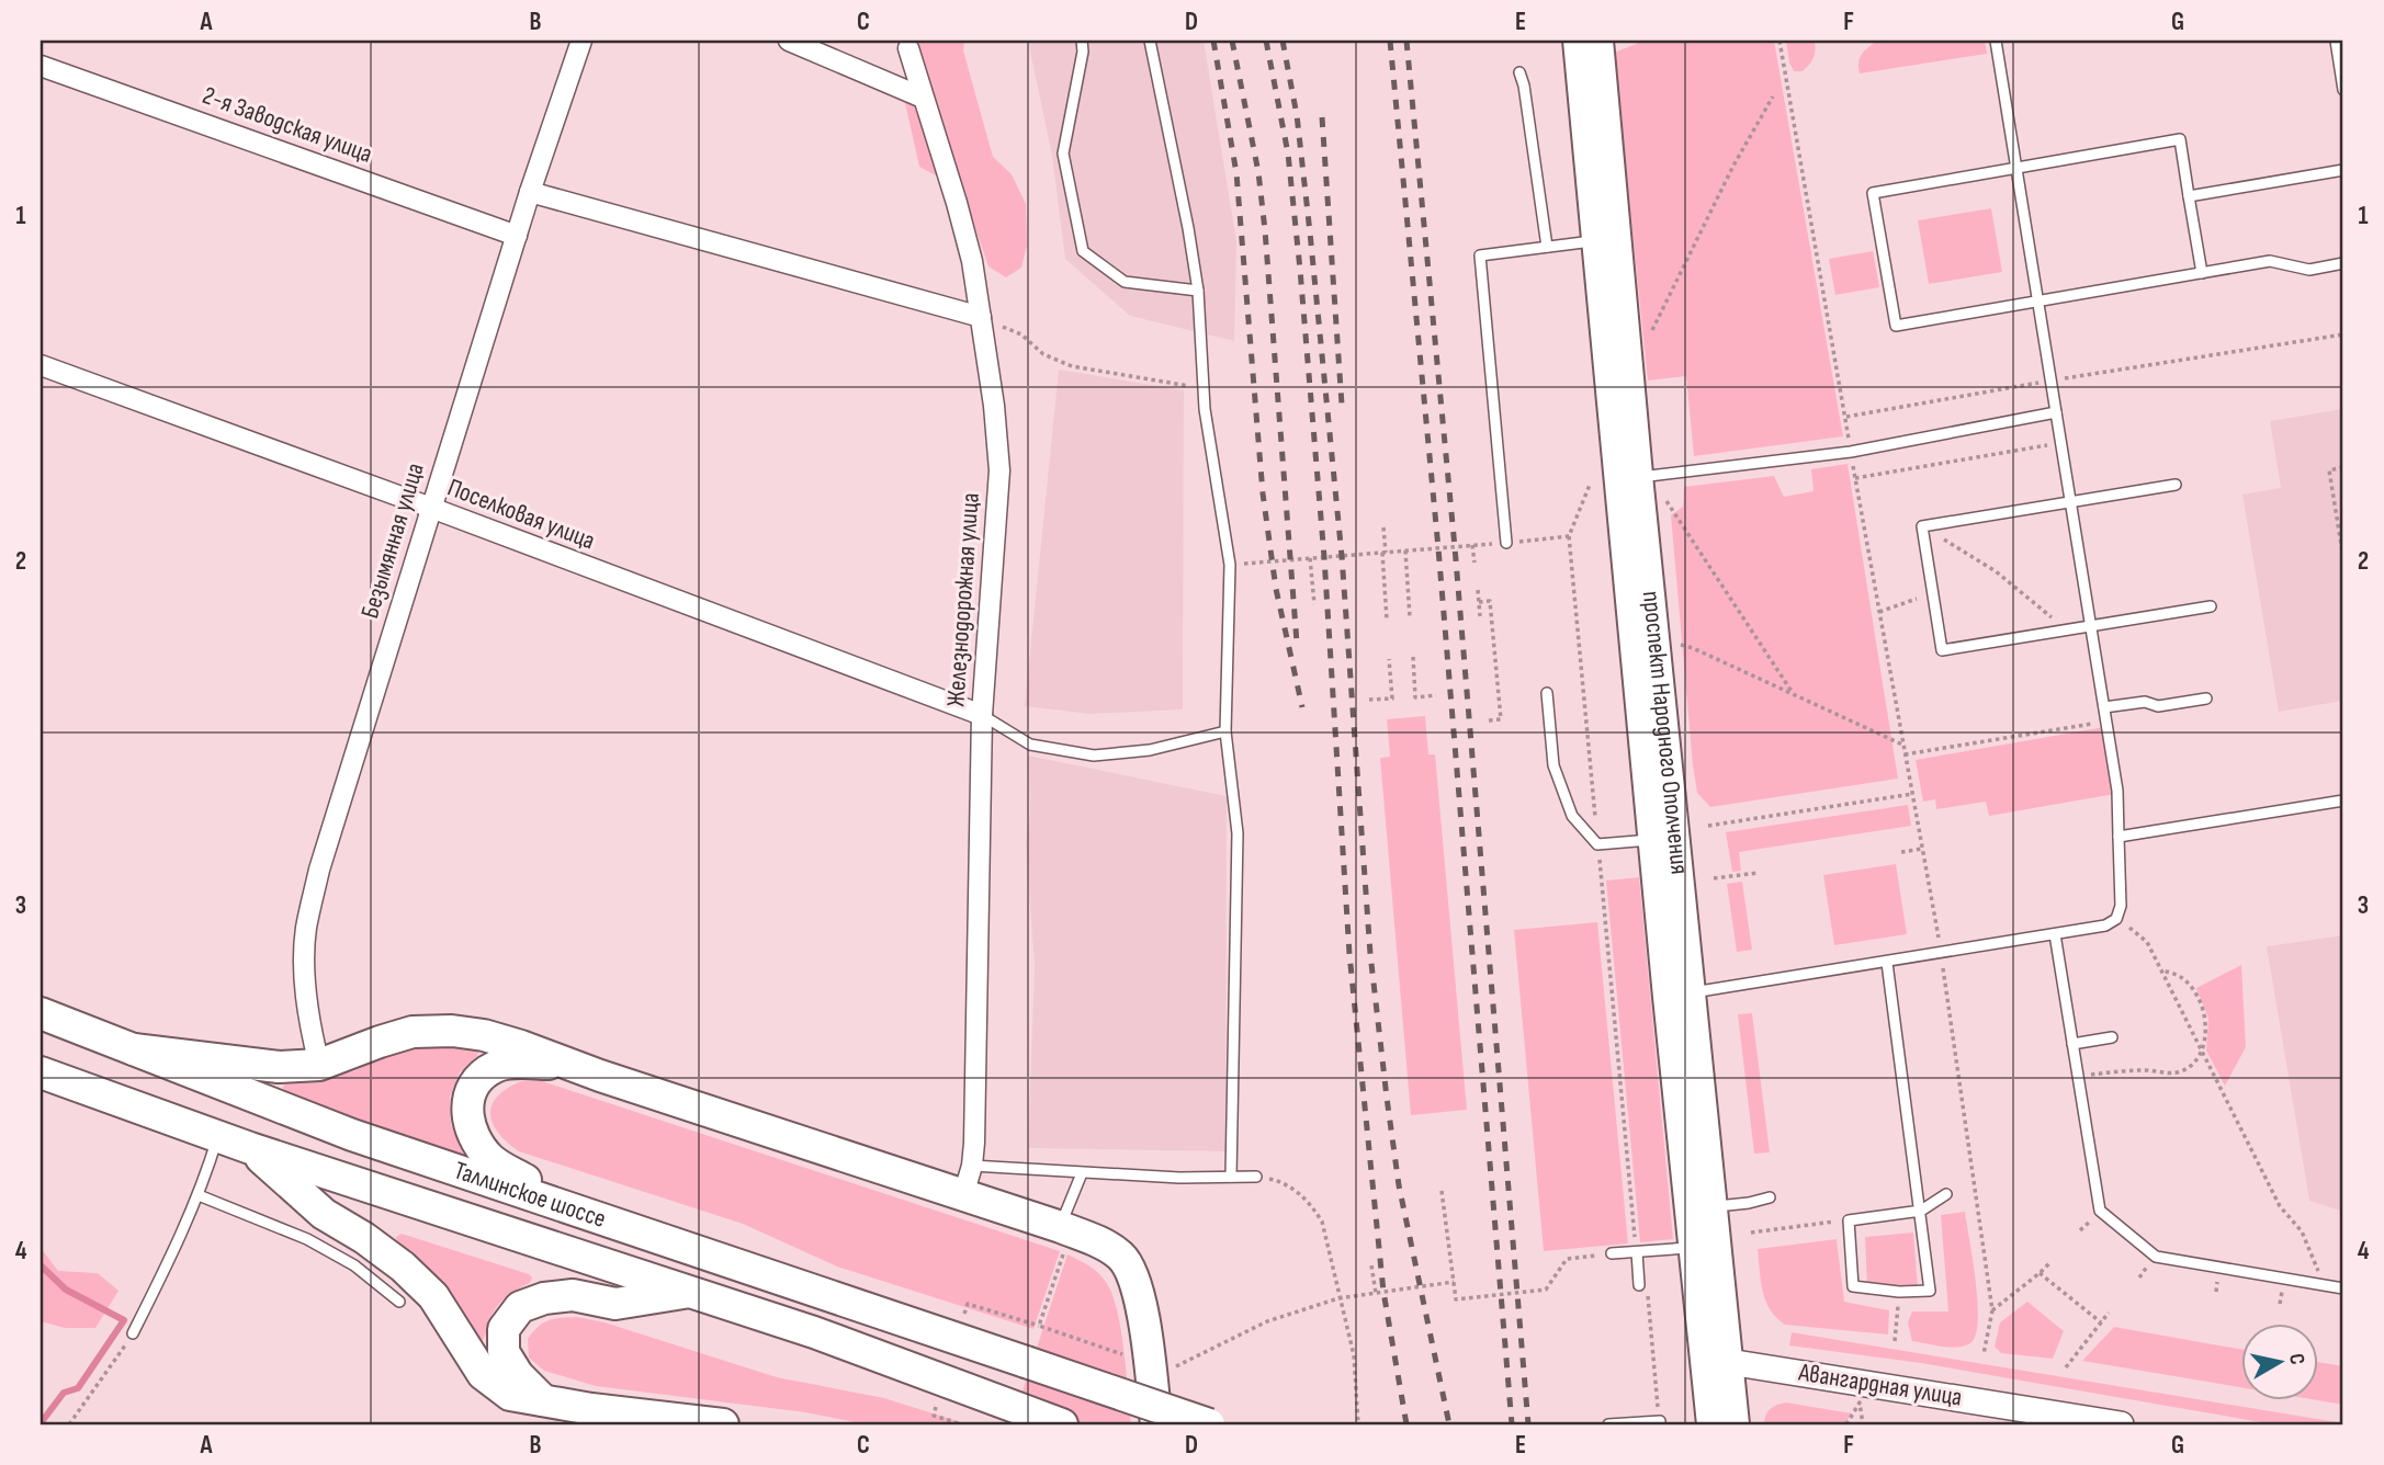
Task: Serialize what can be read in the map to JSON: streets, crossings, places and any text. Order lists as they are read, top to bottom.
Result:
{
  "streets": {
    "main road": ["проспект Народного Ополчения", "Таллинское шоссе"],
    "street": [
      "2-я Заводская улица",
      "Поселковая улица",
      "Безымянная улица",
      "Железнодорожная улица",
      "Авангардная улица"
    ]
  },
  "crossings": [
    ["2-я Заводская улица", "Безымянная улица"],
    ["Поселковая улица", "Безымянная улица"],
    ["Поселковая улица", "Железнодорожная улица"],
    ["проспект Народного Ополчения", "Авангардная улица"]
  ],
  "north": "right",
  "grid": {
    "columns": [
      "A",
      "B",
      "C",
      "D",
      "E",
      "F",
      "G"
    ],
    "rows": [
      "1",
      "2",
      "3",
      "4"
    ]
  }
}
